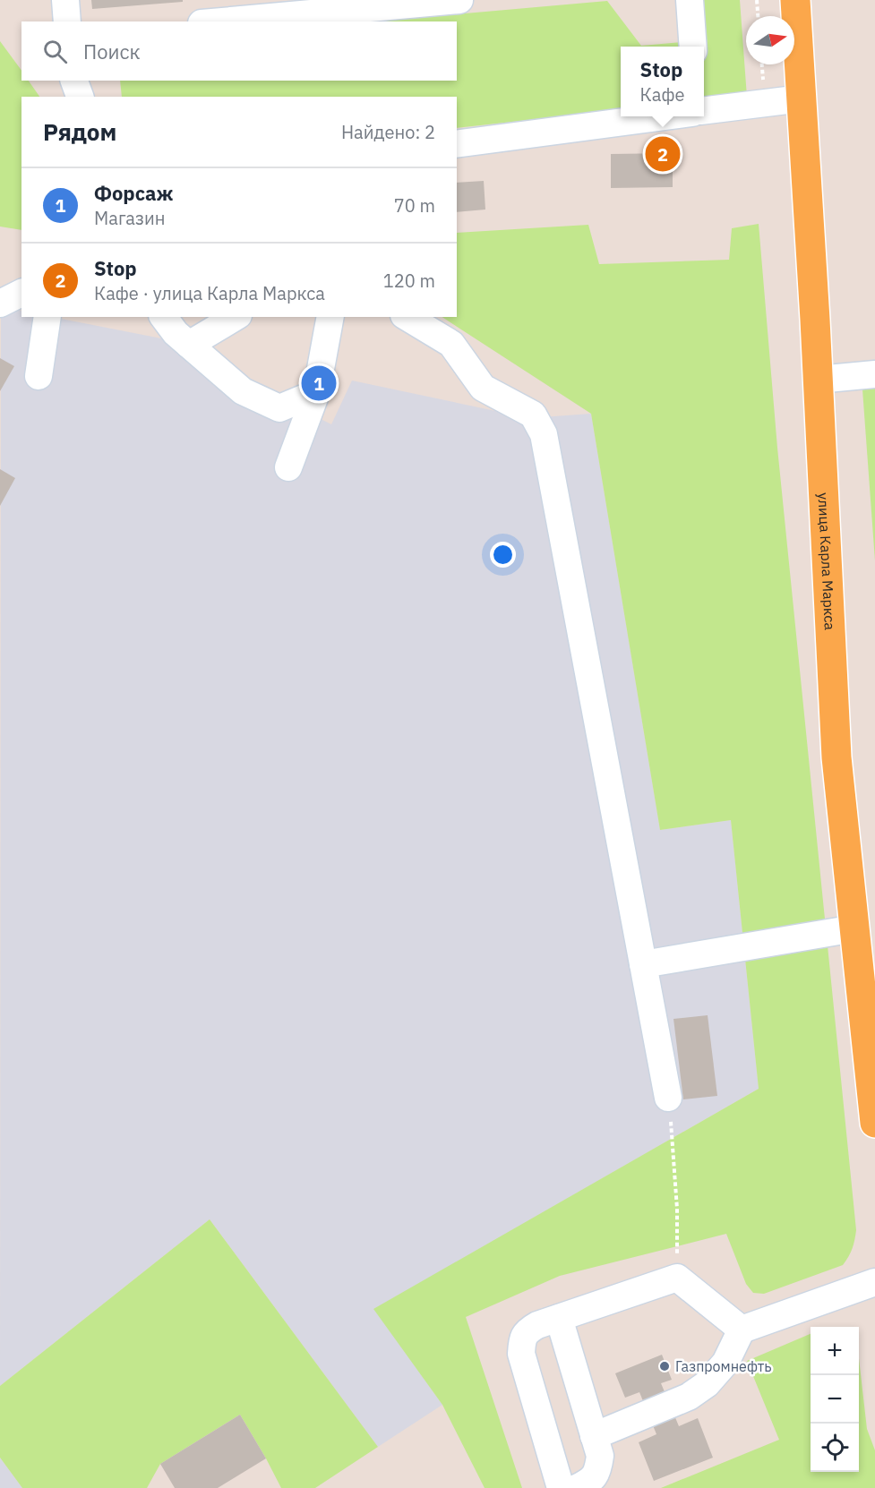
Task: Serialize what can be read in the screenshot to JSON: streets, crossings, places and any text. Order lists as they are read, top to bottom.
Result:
{
  "streets": {
    "main road": ["улица Карла Маркса"]
  },
  "places": ["Газпромнефть"],
  "north": "right",
  "page": {
    "search": "Поиск",
    "popup": ["Stop", "Кафе"],
    "heading": ["Рядом", "Найдено: 2"],
    "pins": ["2", "1"],
    "list": [
      {
        "mark": "1",
        "name": "Форсаж",
        "note": "Магазин",
        "value": "70 m"
      },
      {
        "mark": "2",
        "name": "Stop",
        "note": "Кафе · улица Карла Маркса",
        "value": "120 m"
      }
    ],
    "map_buttons": ["+", "−"]
  }
}
